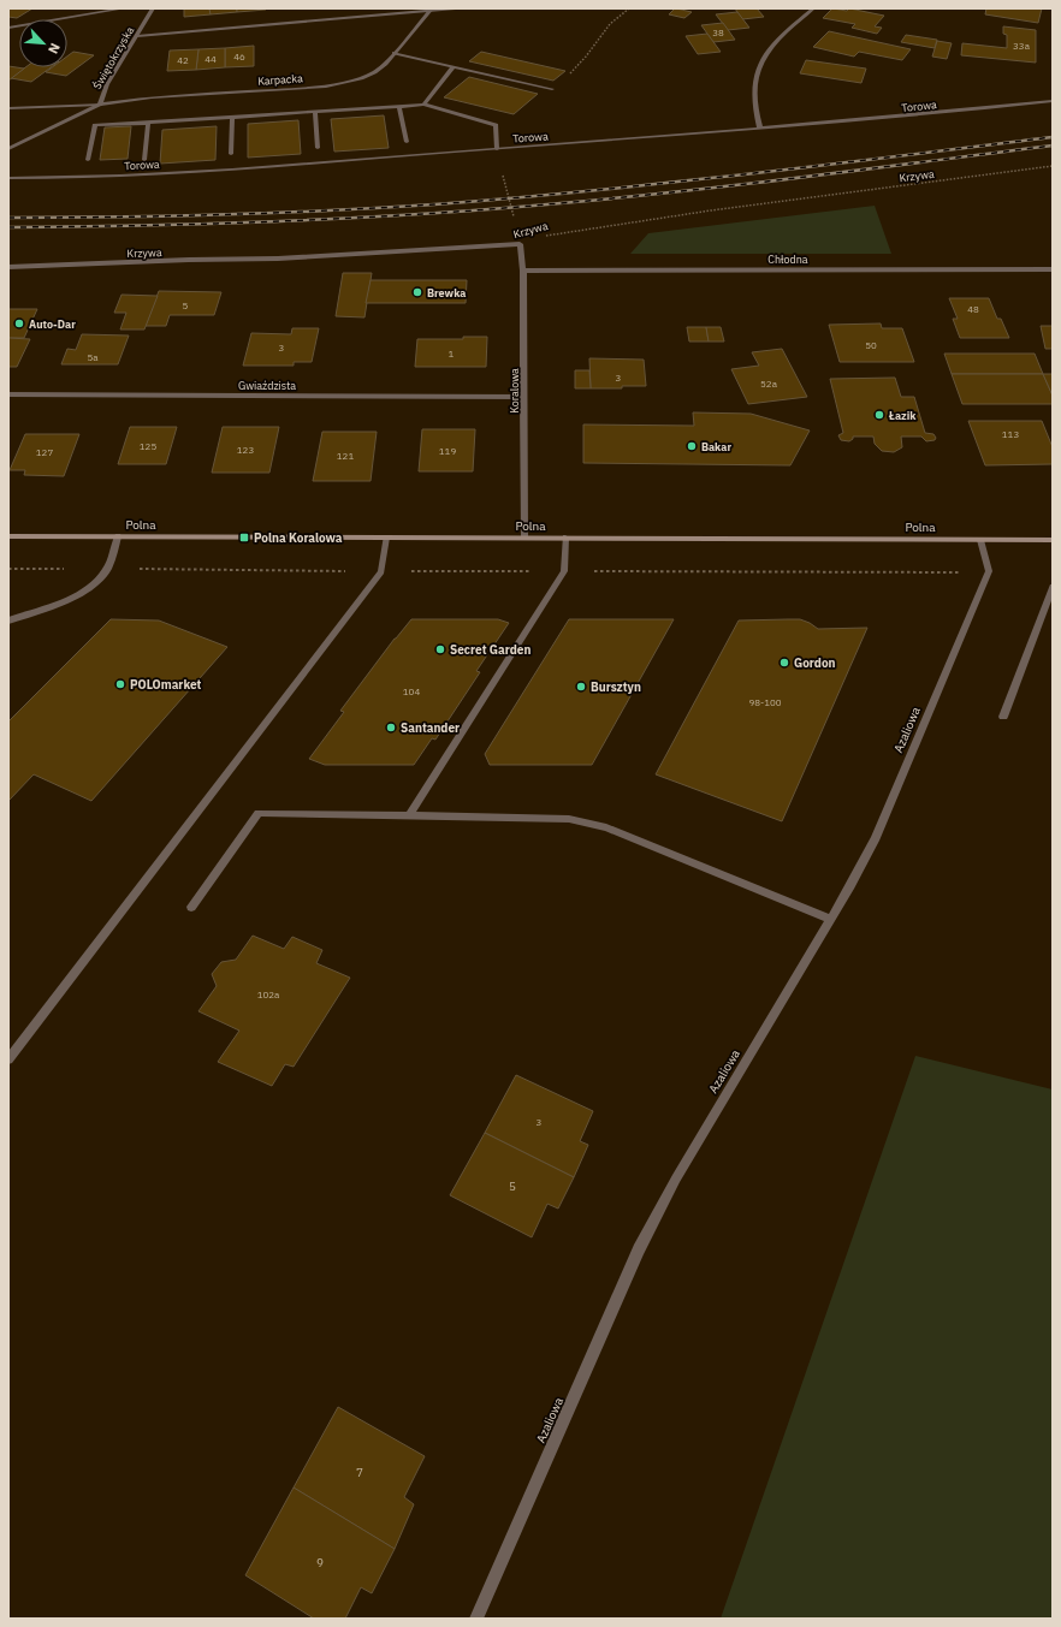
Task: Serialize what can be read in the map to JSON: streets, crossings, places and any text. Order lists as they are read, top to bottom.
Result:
{
  "streets": {
    "street": [
      "Świętokrzyska",
      "Karpacka",
      "Torowa",
      "Krzywa",
      "Chłodna",
      "Gwiaździsta",
      "Koralowa",
      "Polna",
      "Azaliowa"
    ]
  },
  "crossings": [
    ["Świętokrzyska", "Karpacka"],
    ["Krzywa", "Koralowa"],
    ["Chłodna", "Koralowa"],
    ["Gwiaździsta", "Koralowa"],
    ["Koralowa", "Polna"],
    ["Polna", "Azaliowa"]
  ],
  "places": {
    "other": [
      "Brewka",
      "Auto-Dar",
      "Łazik",
      "Bakar",
      "Secret Garden",
      "Gordon",
      "POLOmarket",
      "Bursztyn",
      "Santander"
    ],
    "transit": ["Polna Koralowa"]
  },
  "house_numbers": [
    "38",
    "33a",
    "46",
    "44",
    "42",
    "5",
    "48",
    "50",
    "3",
    "1",
    "5a",
    "3",
    "52a",
    "113",
    "125",
    "123",
    "119",
    "127",
    "121",
    "104",
    "98-100",
    "102a",
    "3",
    "5",
    "7",
    "9"
  ],
  "north": "bottom right"
}
